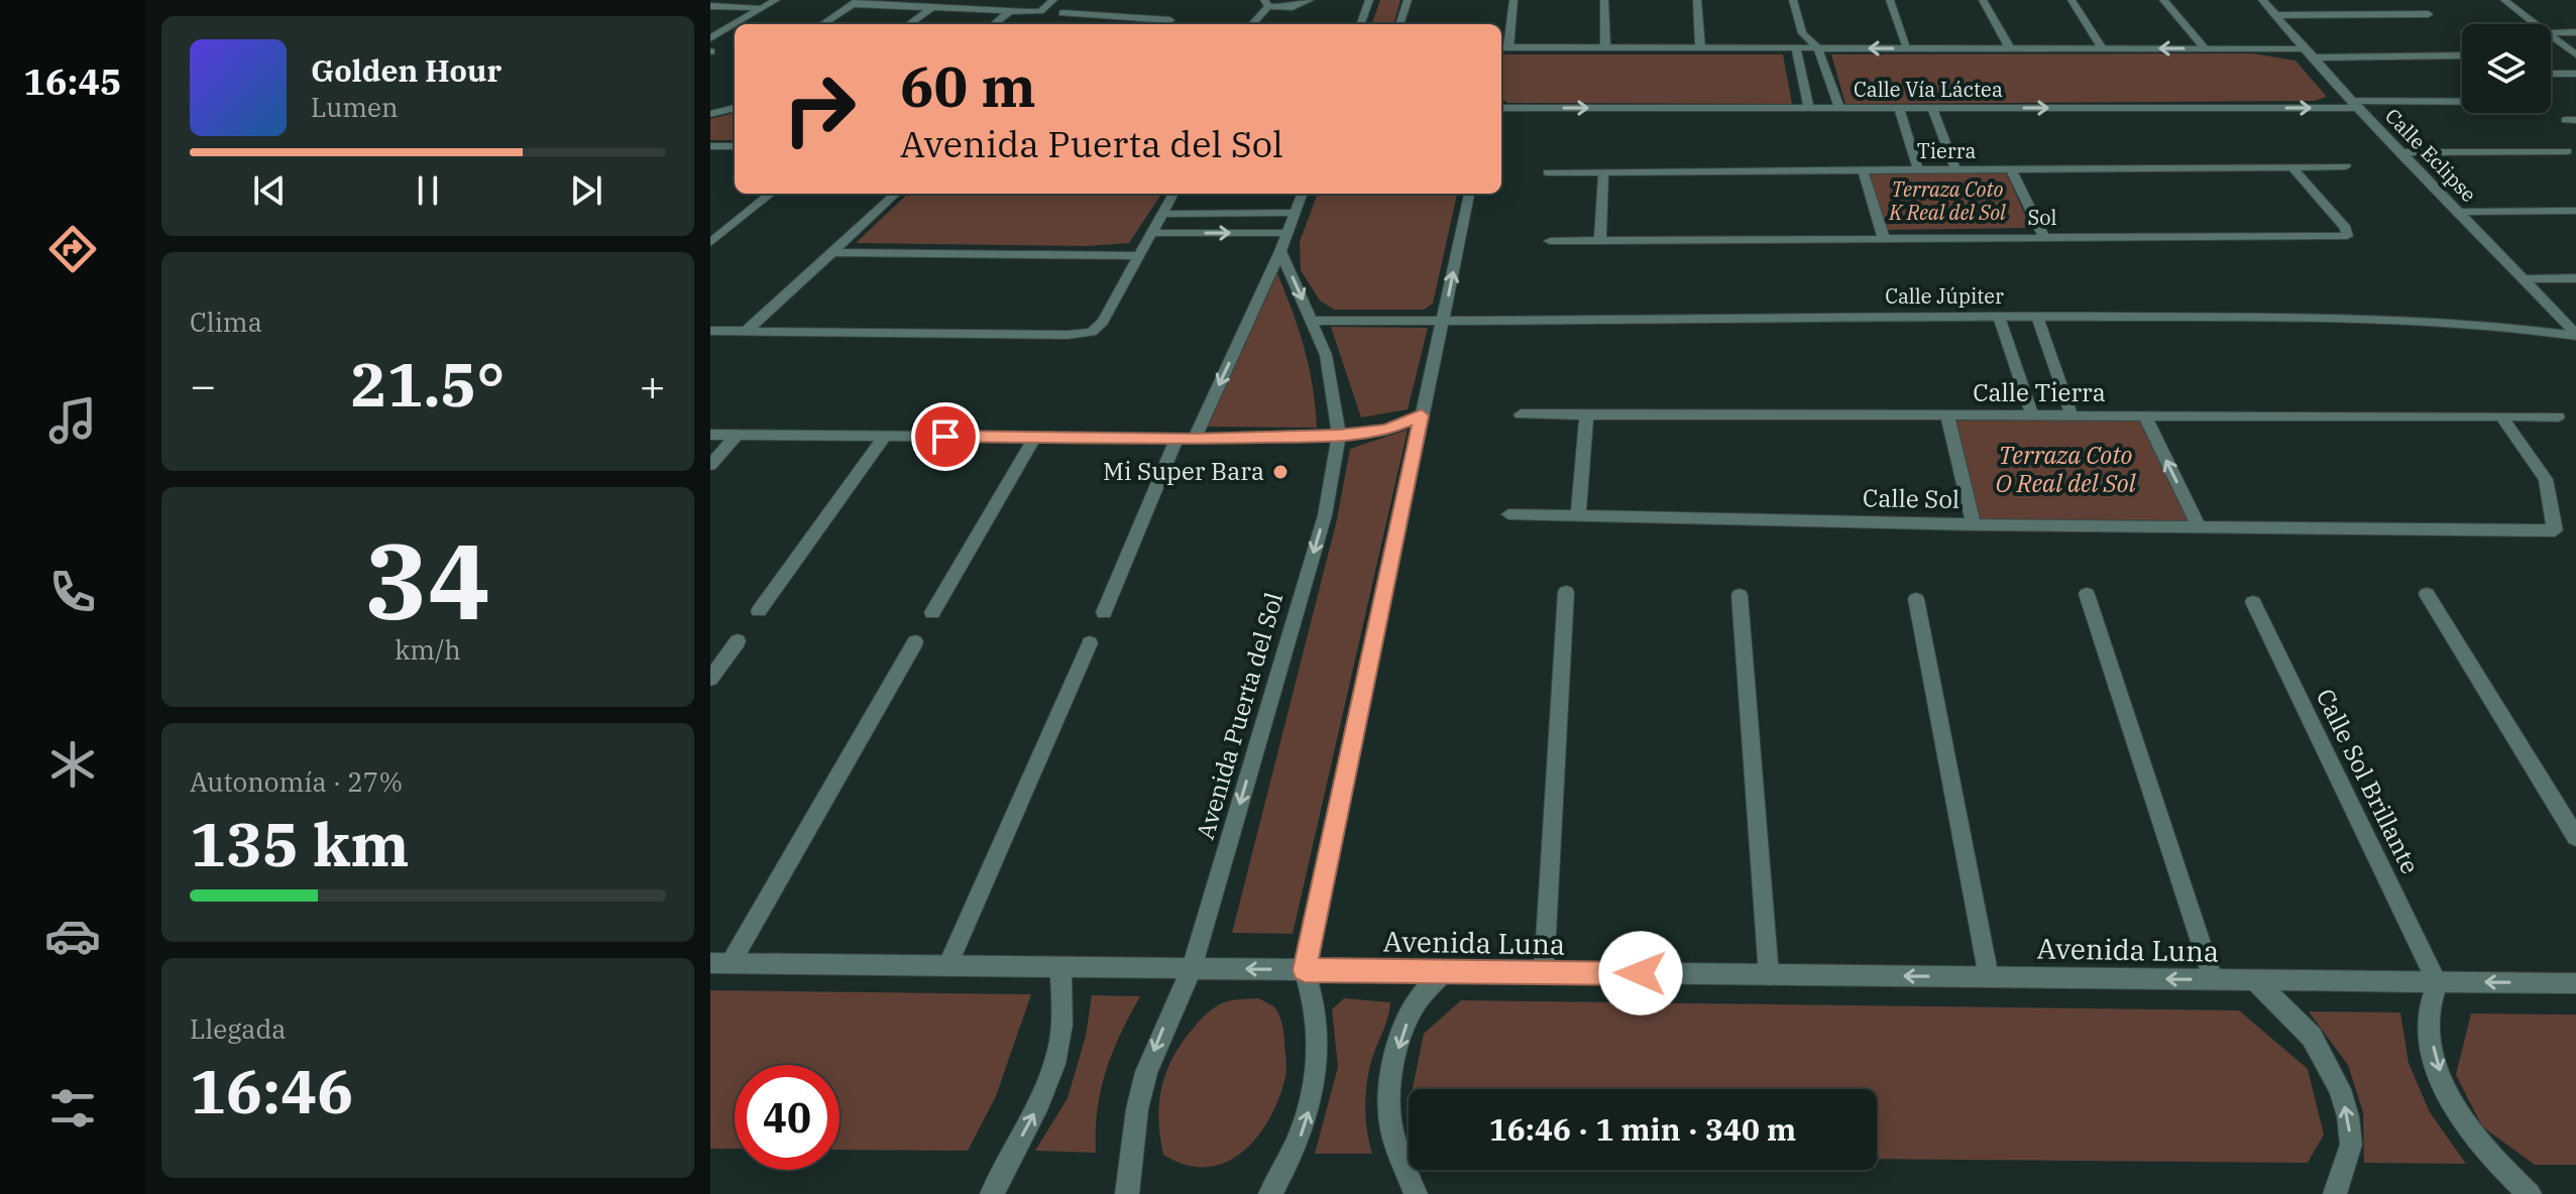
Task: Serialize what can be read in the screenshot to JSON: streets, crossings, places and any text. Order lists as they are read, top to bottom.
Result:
{
  "streets": {
    "street": [
      "Calle Vía Láctea",
      "Tierra",
      "Calle Eclipse",
      "Sol",
      "Calle Júpiter",
      "Calle Tierra",
      "Calle Sol",
      "Avenida Puerta del Sol",
      "Calle Sol Brillante",
      "Avenida Luna"
    ]
  },
  "crossings": [
    ["Calle Vía Láctea", "Calle Eclipse"],
    ["Tierra", "Sol"],
    ["Calle Eclipse", "Calle Júpiter"],
    ["Calle Júpiter", "Avenida Puerta del Sol"],
    ["Calle Tierra", "Calle Sol"],
    ["Avenida Puerta del Sol", "Avenida Luna"],
    ["Calle Sol Brillante", "Avenida Luna"]
  ],
  "one_way": ["Avenida Luna"],
  "parks": ["Terraza Coto K Real del Sol", "Terraza Coto O Real del Sol"],
  "places": ["Mi Super Bara"],
  "page": {
    "tabs": "16:45",
    "turn": ["60 m", "Avenida Puerta del Sol"],
    "song": ["Golden Hour", "Lumen"],
    "tile": [
      "Clima",
      ["34", "km/h"],
      ["Autonomía · 27%", "135 km"],
      ["Llegada", "16:46"]
    ],
    "heat": ["−", "21.5°", "+"],
    "limit": "40",
    "trip": "16:46 · 1 min · 340 m"
  }
}
